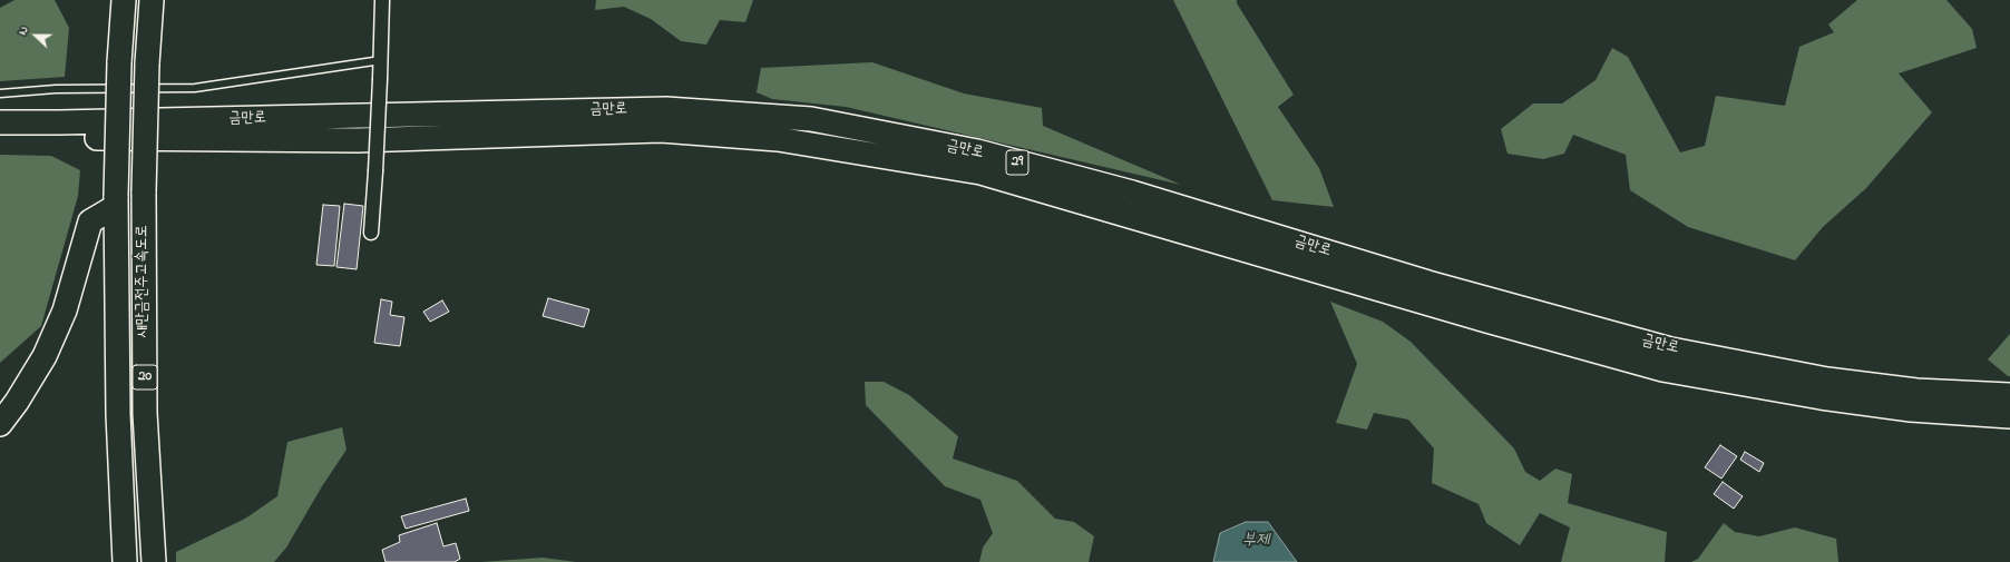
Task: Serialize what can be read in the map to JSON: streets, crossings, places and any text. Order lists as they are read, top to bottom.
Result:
{
  "streets": {
    "highway": [
      "금만로",
      "29",
      "새만금전주고속도로",
      "20"
    ]
  },
  "water": ["부제"],
  "north": "left"
}
